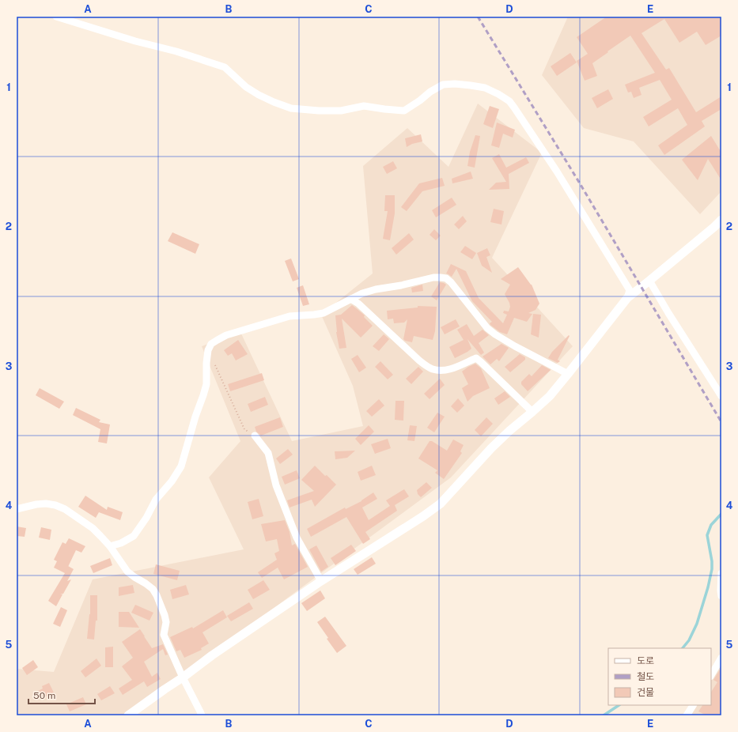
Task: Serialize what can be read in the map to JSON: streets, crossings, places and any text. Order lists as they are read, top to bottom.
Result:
{
  "legend": ["도로", "철도", "건물"],
  "scale_bar": "50 m",
  "grid": {
    "columns": [
      "A",
      "B",
      "C",
      "D",
      "E"
    ],
    "rows": [
      "1",
      "2",
      "3",
      "4",
      "5"
    ]
  }
}
